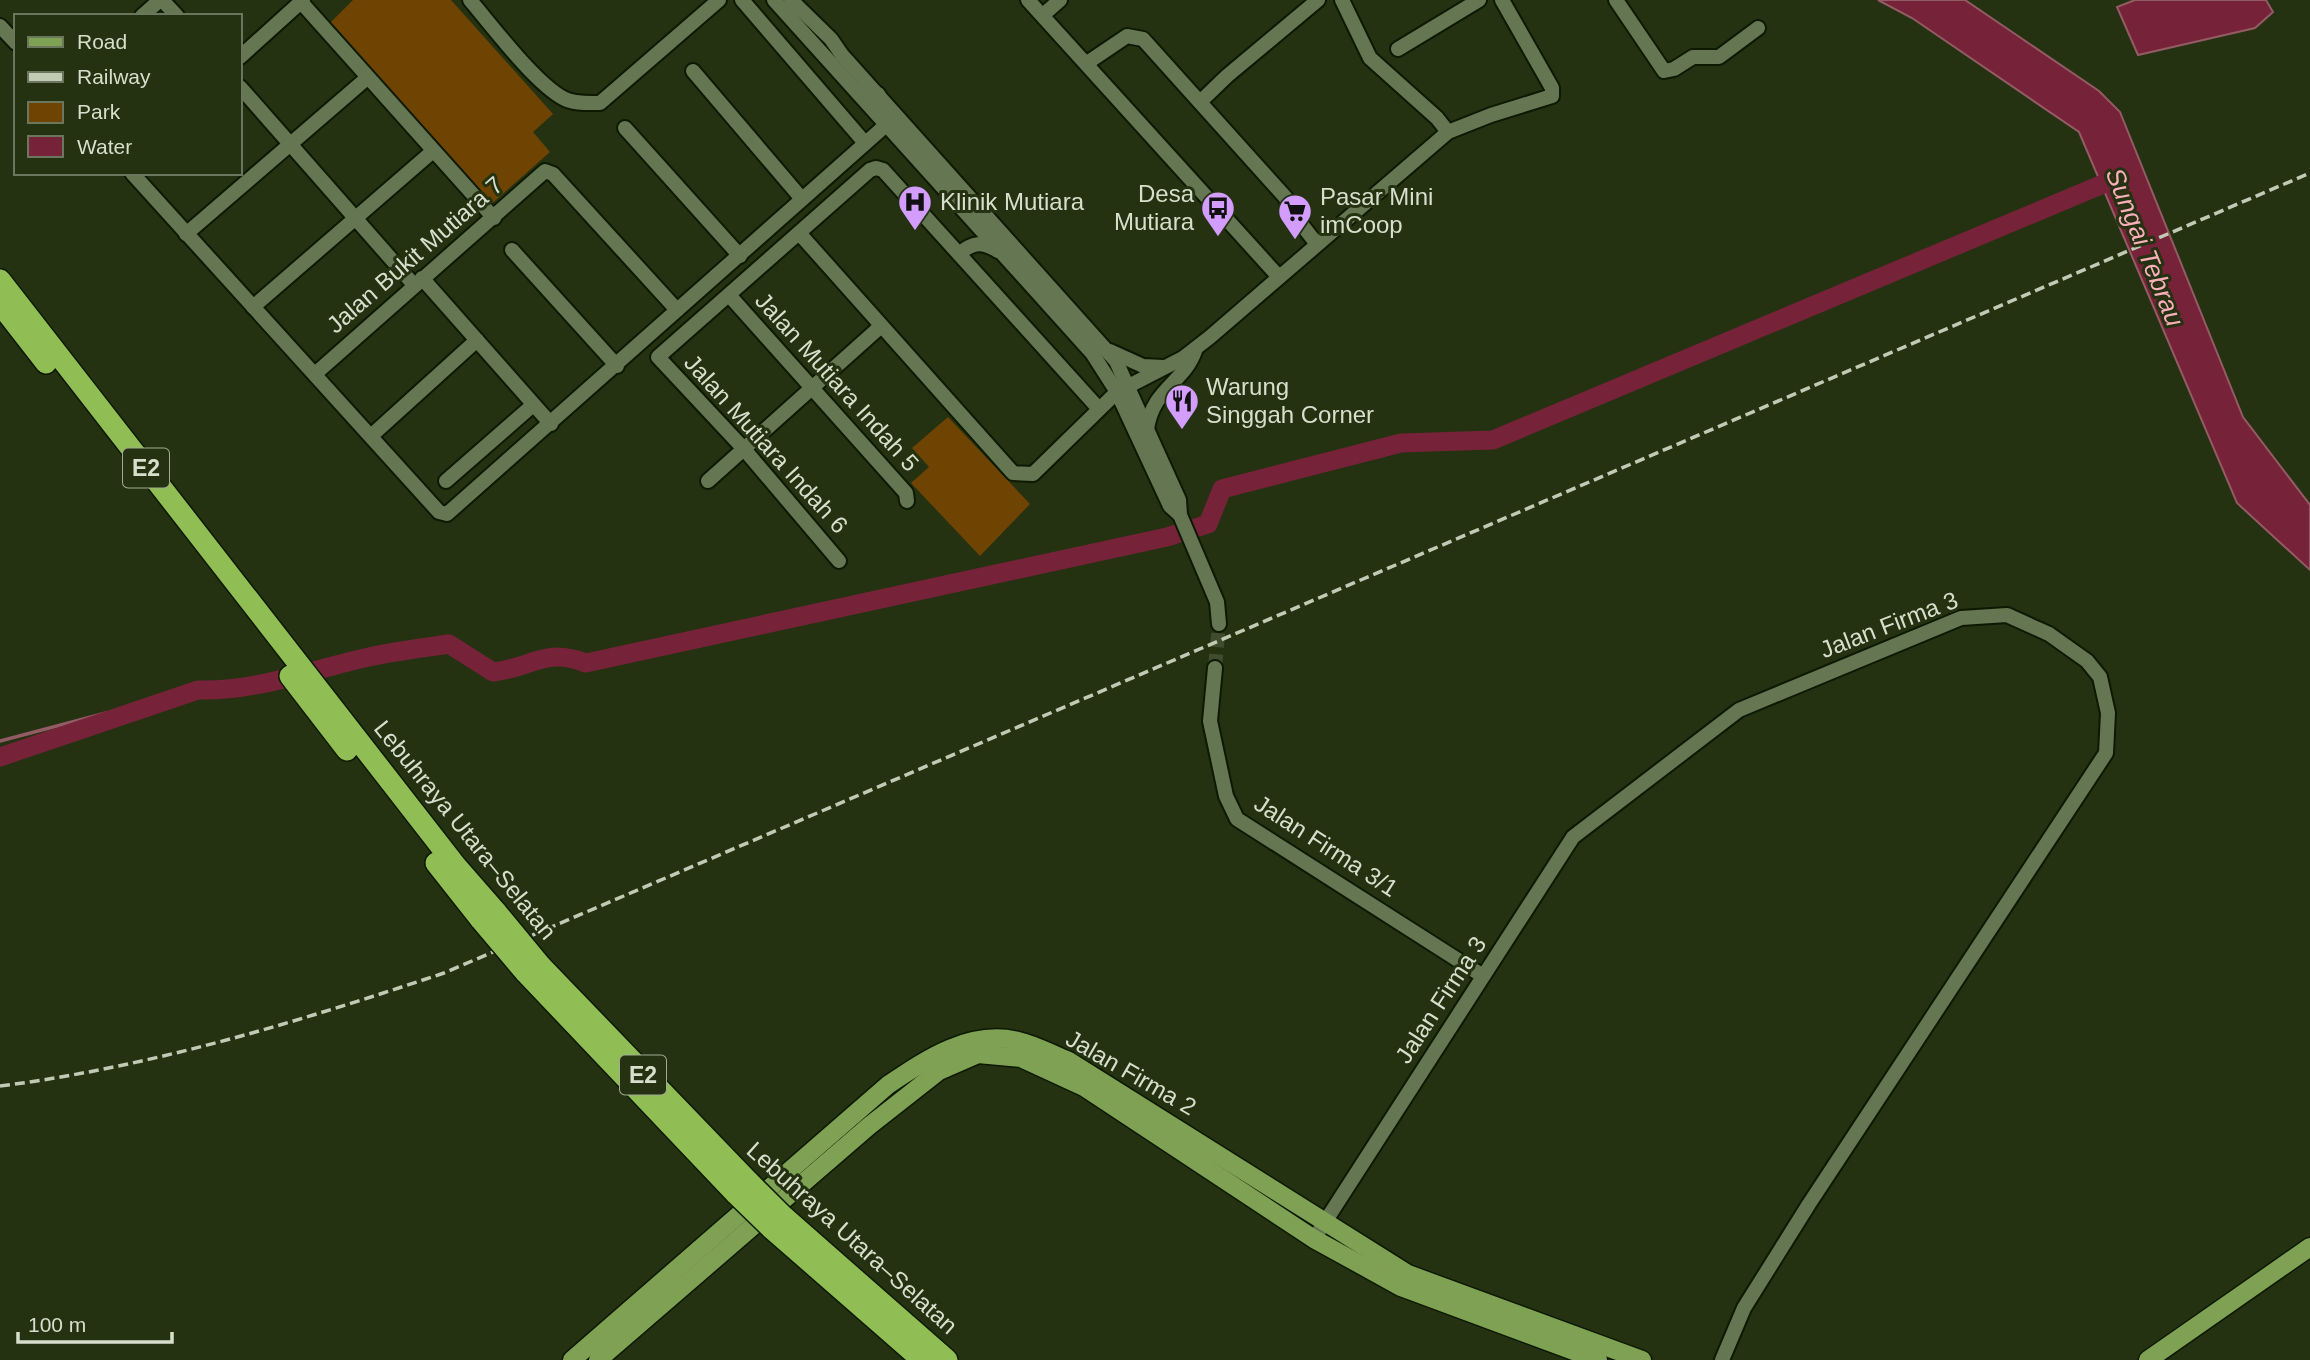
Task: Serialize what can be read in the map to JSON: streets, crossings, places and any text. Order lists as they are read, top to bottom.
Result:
{
  "streets": {
    "highway": ["E2", "Lebuhraya Utara–Selatan"],
    "main road": ["Jalan Firma 2"],
    "street": [
      "Jalan Bukit Mutiara 7",
      "Jalan Mutiara Indah 5",
      "Jalan Mutiara Indah 6",
      "Jalan Firma 3",
      "Jalan Firma 3/1"
    ]
  },
  "crossings": [
    ["Jalan Mutiara Indah 5", "Jalan Mutiara Indah 6"],
    ["Jalan Firma 3", "Jalan Firma 3/1"],
    ["Jalan Firma 3", "Jalan Firma 2"]
  ],
  "water": ["Sungai Tebrau"],
  "places": {
    "hospital": ["Klinik Mutiara"],
    "bus stop": ["Desa Mutiara"],
    "supermarket": ["Pasar Mini imCoop"],
    "restaurant": ["Warung Singgah Corner"]
  },
  "legend": [
    "Road",
    "Railway",
    "Park",
    "Water"
  ],
  "scale_bar": "100 m"
}
